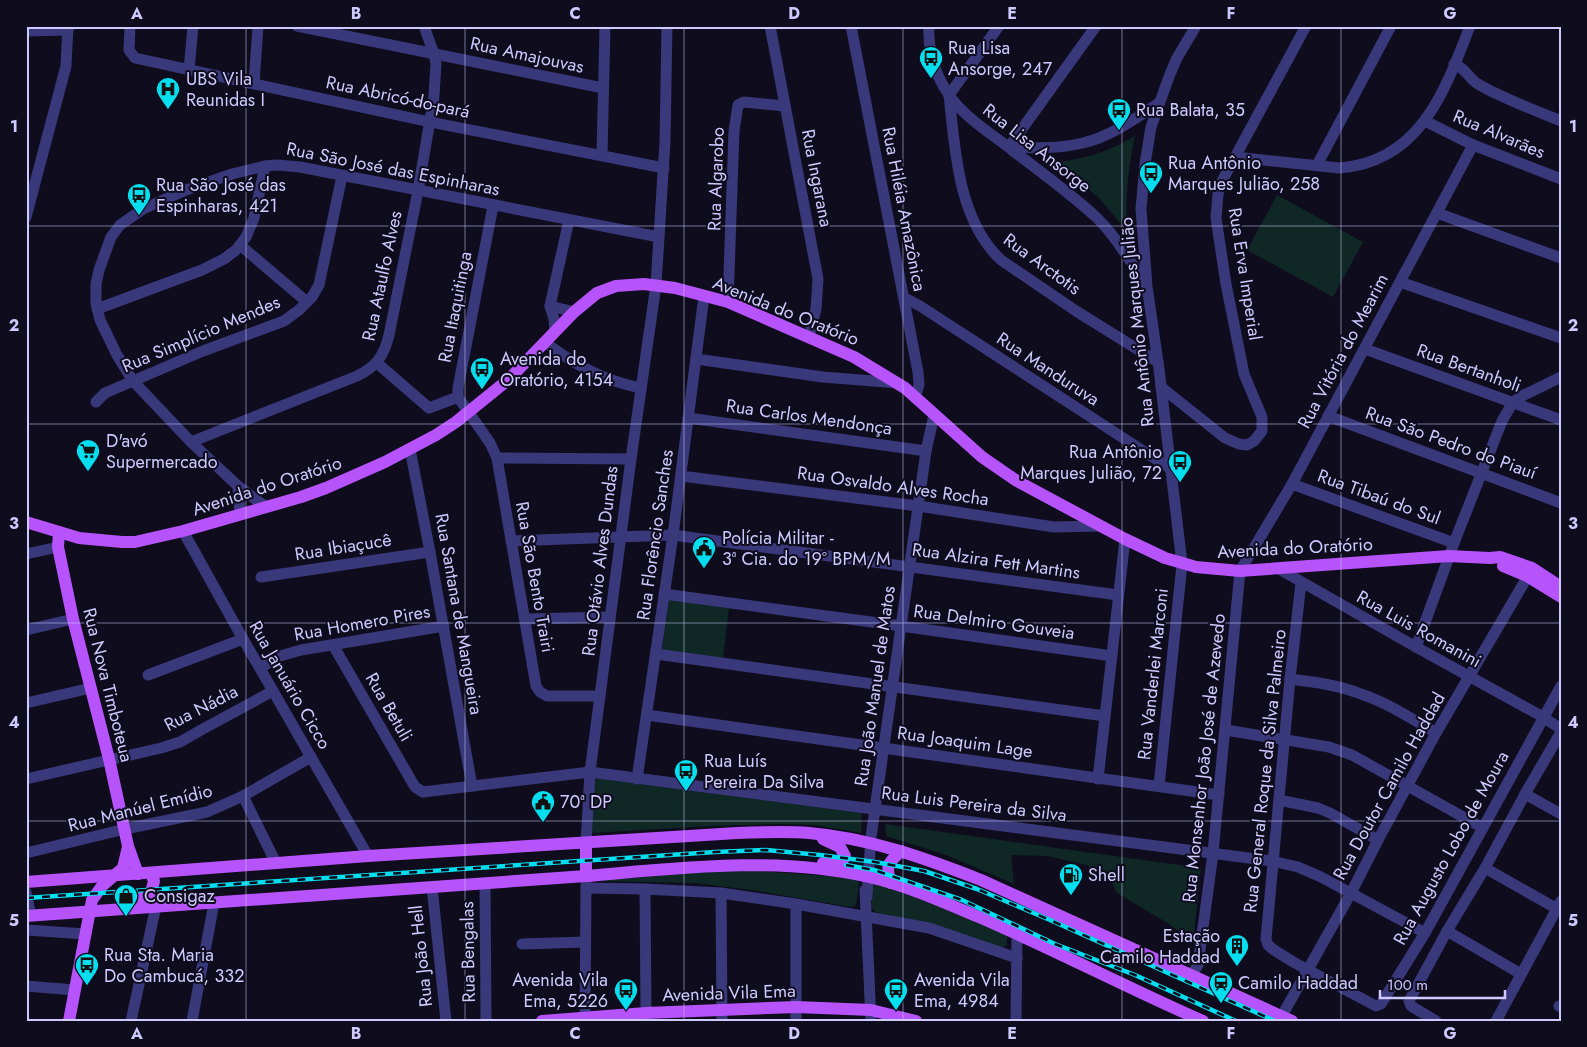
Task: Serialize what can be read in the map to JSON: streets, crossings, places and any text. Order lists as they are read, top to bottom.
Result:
{
  "streets": {
    "main road": ["Avenida do Oratório", "Rua Nova Timboteua", "Avenida Vila Ema"],
    "street": [
      "Rua Amajouvas",
      "Rua Abricó-do-pará",
      "Rua Alvarães",
      "Rua Lisa Ansorge",
      "Rua São José das Espinharas",
      "Rua Ingarana",
      "Rua Algarobo",
      "Rua Hiléia Amazônica",
      "Rua Arctotis",
      "Rua Erva Imperial",
      "Rua Ataulfo Alves",
      "Rua Itaquitinga",
      "Rua Antônio Marques Julião",
      "Rua Simplício Mendes",
      "Rua Vitória do Mearim",
      "Rua Bertanholi",
      "Rua Manduruva",
      "Rua Carlos Mendonça",
      "Rua São Pedro do Piauí",
      "Rua Osvaldo Alves Rocha",
      "Rua Tibaú do Sul",
      "Rua Florêncio Sanches",
      "Rua Ibiaçucê",
      "Rua Otávio Alves Dundas",
      "Rua Alzira Fett Martins",
      "Rua São Bento Trairi",
      "Rua Santana de Mangueira",
      "Rua Delmiro Gouveia",
      "Rua Homero Pires",
      "Rua Luis Romanini",
      "Rua Vanderlei Marconi",
      "Rua Januário Cicco",
      "Rua João Manuel de Matos",
      "Rua Betuli",
      "Rua Nádia",
      "Rua Joaquim Lage",
      "Rua Monsenhor João José de Azevedo",
      "Rua General Roque da Silva Palmeiro",
      "Rua Doutor Camilo Haddad",
      "Rua Luis Pereira da Silva",
      "Rua Manúel Emídio",
      "Rua Augusto Lobo de Moura",
      "Rua Bengalas",
      "Rua João Hell"
    ]
  },
  "crossings": [
    ["Rua Amajouvas", "Rua Ataulfo Alves"],
    ["Rua Abricó-do-pará", "Rua Ataulfo Alves"],
    ["Rua Abricó-do-pará", "Rua Otávio Alves Dundas"],
    ["Rua Alvarães", "Rua Vitória do Mearim"],
    ["Rua Lisa Ansorge", "Rua Arctotis"],
    ["Rua Lisa Ansorge", "Rua Antônio Marques Julião"],
    ["Rua São José das Espinharas", "Rua Ataulfo Alves"],
    ["Rua São José das Espinharas", "Rua Itaquitinga"],
    ["Rua São José das Espinharas", "Avenida do Oratório"],
    ["Rua São José das Espinharas", "Rua Simplício Mendes"],
    ["Rua São José das Espinharas", "Rua Otávio Alves Dundas"],
    ["Rua Ingarana", "Rua Algarobo"],
    ["Rua Ingarana", "Avenida do Oratório"],
    ["Rua Algarobo", "Avenida do Oratório"],
    ["Rua Hiléia Amazônica", "Avenida do Oratório"],
    ["Rua Hiléia Amazônica", "Rua Manduruva"],
    ["Rua Arctotis", "Rua Antônio Marques Julião"],
    ["Rua Erva Imperial", "Rua Antônio Marques Julião"],
    ["Avenida do Oratório", "Rua Antônio Marques Julião"],
    ["Avenida do Oratório", "Rua Vitória do Mearim"],
    ["Avenida do Oratório", "Rua Osvaldo Alves Rocha"],
    ["Avenida do Oratório", "Rua Florêncio Sanches"],
    ["Avenida do Oratório", "Rua Otávio Alves Dundas"],
    ["Avenida do Oratório", "Rua São Bento Trairi"],
    ["Avenida do Oratório", "Rua Santana de Mangueira"],
    ["Avenida do Oratório", "Rua Luis Romanini"],
    ["Avenida do Oratório", "Rua Vanderlei Marconi"],
    ["Avenida do Oratório", "Rua Nova Timboteua"],
    ["Avenida do Oratório", "Rua Januário Cicco"],
    ["Avenida do Oratório", "Rua João Manuel de Matos"],
    ["Avenida do Oratório", "Rua Monsenhor João José de Azevedo"],
    ["Avenida do Oratório", "Rua Doutor Camilo Haddad"],
    ["Rua Antônio Marques Julião", "Rua Manduruva"],
    ["Rua Antônio Marques Julião", "Rua Vanderlei Marconi"],
    ["Rua Vitória do Mearim", "Rua Bertanholi"],
    ["Rua Vitória do Mearim", "Rua São Pedro do Piauí"],
    ["Rua Vitória do Mearim", "Rua Tibaú do Sul"],
    ["Rua Vitória do Mearim", "Rua Monsenhor João José de Azevedo"],
    ["Rua Carlos Mendonça", "Rua Florêncio Sanches"],
    ["Rua Carlos Mendonça", "Rua João Manuel de Matos"],
    ["Rua Osvaldo Alves Rocha", "Rua Florêncio Sanches"],
    ["Rua Osvaldo Alves Rocha", "Rua João Manuel de Matos"],
    ["Rua Florêncio Sanches", "Rua Alzira Fett Martins"],
    ["Rua Florêncio Sanches", "Rua Delmiro Gouveia"],
    ["Rua Florêncio Sanches", "Rua Joaquim Lage"],
    ["Rua Florêncio Sanches", "Rua Luis Pereira da Silva"],
    ["Rua Ibiaçucê", "Rua Santana de Mangueira"],
    ["Rua Otávio Alves Dundas", "Rua Alzira Fett Martins"],
    ["Rua Otávio Alves Dundas", "Rua São Bento Trairi"],
    ["Rua Otávio Alves Dundas", "Rua Luis Pereira da Silva"],
    ["Rua Alzira Fett Martins", "Rua São Bento Trairi"],
    ["Rua Alzira Fett Martins", "Rua João Manuel de Matos"],
    ["Rua Santana de Mangueira", "Rua Homero Pires"],
    ["Rua Santana de Mangueira", "Rua Luis Pereira da Silva"],
    ["Rua Delmiro Gouveia", "Rua João Manuel de Matos"],
    ["Rua Homero Pires", "Rua Januário Cicco"],
    ["Rua Homero Pires", "Rua Betuli"],
    ["Rua Luis Romanini", "Rua General Roque da Silva Palmeiro"],
    ["Rua Luis Romanini", "Rua Doutor Camilo Haddad"],
    ["Rua Luis Romanini", "Rua Augusto Lobo de Moura"],
    ["Rua Vanderlei Marconi", "Rua Joaquim Lage"],
    ["Rua Nova Timboteua", "Rua Nádia"],
    ["Rua Nova Timboteua", "Rua Manúel Emídio"],
    ["Rua Januário Cicco", "Rua Nádia"],
    ["Rua Januário Cicco", "Rua Manúel Emídio"],
    ["Rua João Manuel de Matos", "Rua Joaquim Lage"],
    ["Rua João Manuel de Matos", "Rua Luis Pereira da Silva"],
    ["Rua João Manuel de Matos", "Avenida Vila Ema"],
    ["Rua Betuli", "Rua Luis Pereira da Silva"],
    ["Rua Joaquim Lage", "Rua Monsenhor João José de Azevedo"],
    ["Rua Monsenhor João José de Azevedo", "Rua Luis Pereira da Silva"],
    ["Rua General Roque da Silva Palmeiro", "Rua Doutor Camilo Haddad"],
    ["Rua General Roque da Silva Palmeiro", "Rua Luis Pereira da Silva"],
    ["Rua General Roque da Silva Palmeiro", "Rua Augusto Lobo de Moura"],
    ["Rua Doutor Camilo Haddad", "Rua Luis Pereira da Silva"],
    ["Rua Doutor Camilo Haddad", "Rua Augusto Lobo de Moura"],
    ["Rua Luis Pereira da Silva", "Rua Augusto Lobo de Moura"]
  ],
  "places": {
    "bus stop": [
      "Rua Lisa Ansorge, 247",
      "Rua Balata, 35",
      "Rua Antônio Marques Julião, 258",
      "Rua São José das Espinharas, 421",
      "Avenida do Oratório, 4154",
      "Rua Antônio Marques Julião, 72",
      "Rua Luís Pereira Da Silva",
      "Rua Sta. Maria Do Cambucá, 332",
      "Avenida Vila Ema, 5226",
      "Avenida Vila Ema, 4984"
    ],
    "hospital": ["UBS Vila Reunidas I"],
    "supermarket": ["D'avó Supermercado"],
    "public building": ["Polícia Militar - 3ª Cia. do 19º BPM/M", "70ª DP"],
    "fuel station": ["Shell"],
    "shop": ["Consigaz"],
    "building": ["Estação Camilo Haddad"],
    "station": ["Camilo Haddad"]
  },
  "scale_bar": "100 m",
  "grid": {
    "columns": [
      "A",
      "B",
      "C",
      "D",
      "E",
      "F",
      "G"
    ],
    "rows": [
      "1",
      "2",
      "3",
      "4",
      "5"
    ]
  }
}
